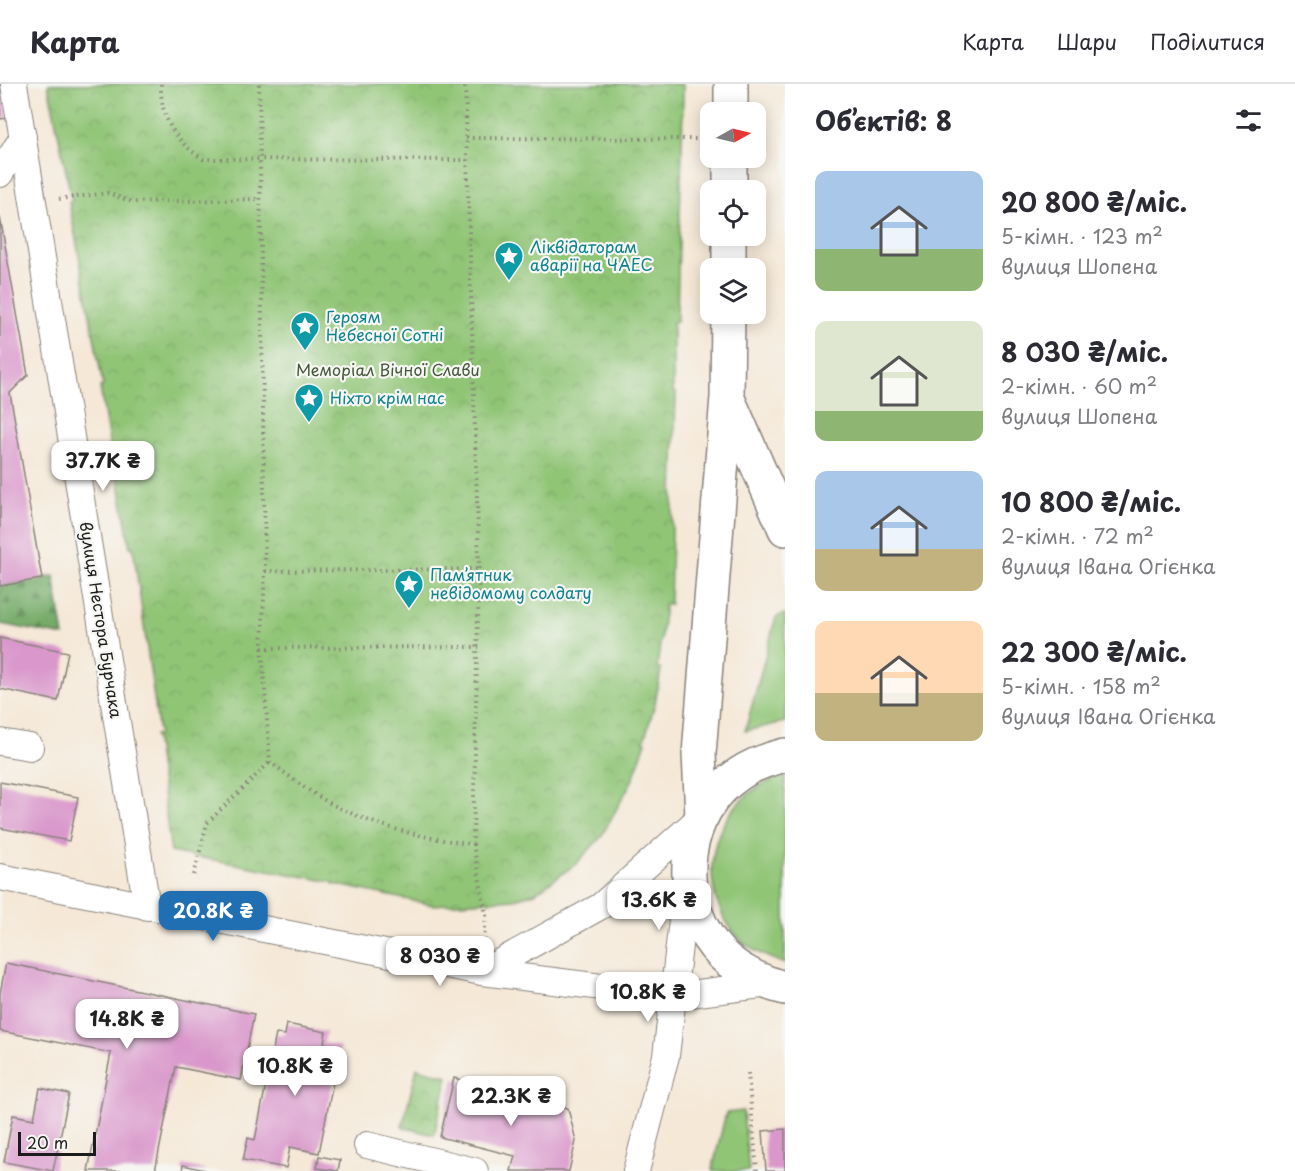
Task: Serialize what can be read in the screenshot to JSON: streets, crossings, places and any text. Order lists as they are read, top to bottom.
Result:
{
  "streets": {
    "street": ["вулиця Нестора Бурчака"]
  },
  "parks": ["Меморіал Вічної Слави"],
  "places": {
    "place": [
      "Ліквідаторам аварії на ЧАЕС",
      "Героям Небесної Сотні",
      "Ніхто крім нас",
      "Пам’ятник невідомому солдату"
    ]
  },
  "scale_bar": "20 m",
  "north": "right",
  "page": {
    "header": "Карта",
    "nav": ["Карта", "Шари", "Поділитися"],
    "heading": "Об’єктів: 8",
    "list": [
      {
        "name": "20 800 ₴/міс.",
        "note": "5-кімн. · 123 m² · вулиця Шопена"
      },
      {
        "name": "8 030 ₴/міс.",
        "note": "2-кімн. · 60 m² · вулиця Шопена"
      },
      {
        "name": "10 800 ₴/міс.",
        "note": "2-кімн. · 72 m² · вулиця Івана Огієнка"
      },
      {
        "name": "22 300 ₴/міс.",
        "note": "5-кімн. · 158 m² · вулиця Івана Огієнка"
      }
    ],
    "price": [
      "37.7K ₴",
      "13.6K ₴",
      "20.8K ₴",
      "8 030 ₴",
      "10.8K ₴",
      "14.8K ₴",
      "10.8K ₴",
      "22.3K ₴"
    ],
    "scale": "20 m"
  }
}
